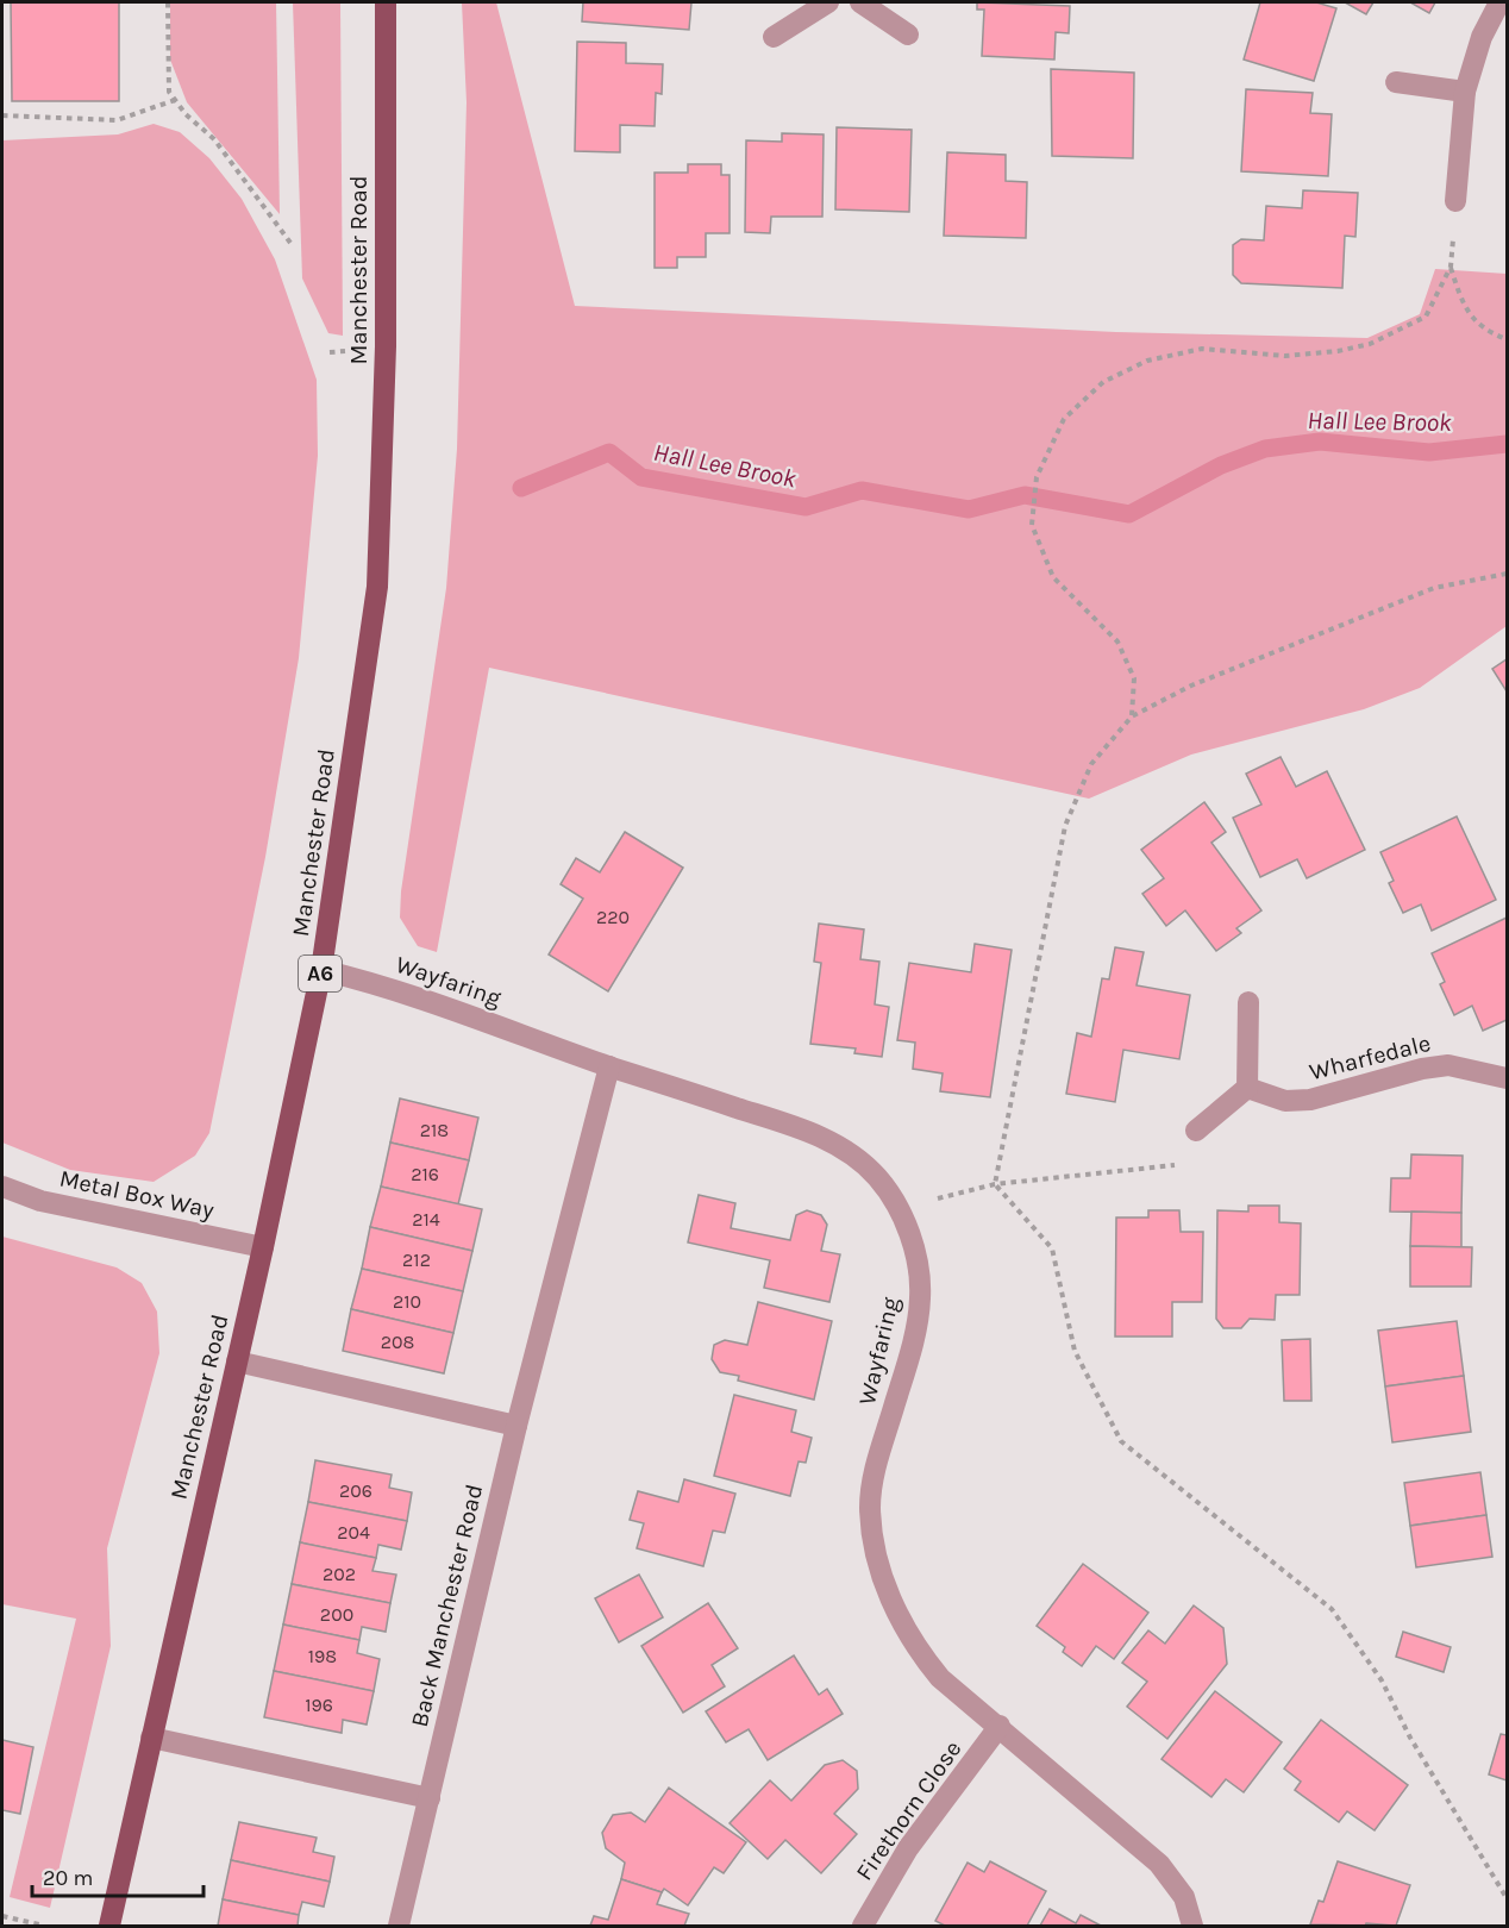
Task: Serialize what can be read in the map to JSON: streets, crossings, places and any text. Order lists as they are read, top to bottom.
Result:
{
  "streets": {
    "main road": ["Manchester Road", "A6"],
    "street": [
      "Wayfaring",
      "Wharfedale",
      "Metal Box Way",
      "Back Manchester Road",
      "Firethorn Close"
    ]
  },
  "crossings": [
    ["Manchester Road", "Wayfaring"],
    ["Manchester Road", "Metal Box Way"],
    ["Wayfaring", "Back Manchester Road"],
    ["Wayfaring", "Firethorn Close"]
  ],
  "water": ["Hall Lee Brook"],
  "house_numbers": [
    "220",
    "218",
    "216",
    "214",
    "212",
    "210",
    "208",
    "206",
    "204",
    "202",
    "200",
    "198",
    "196"
  ],
  "scale_bar": "20 m"
}
